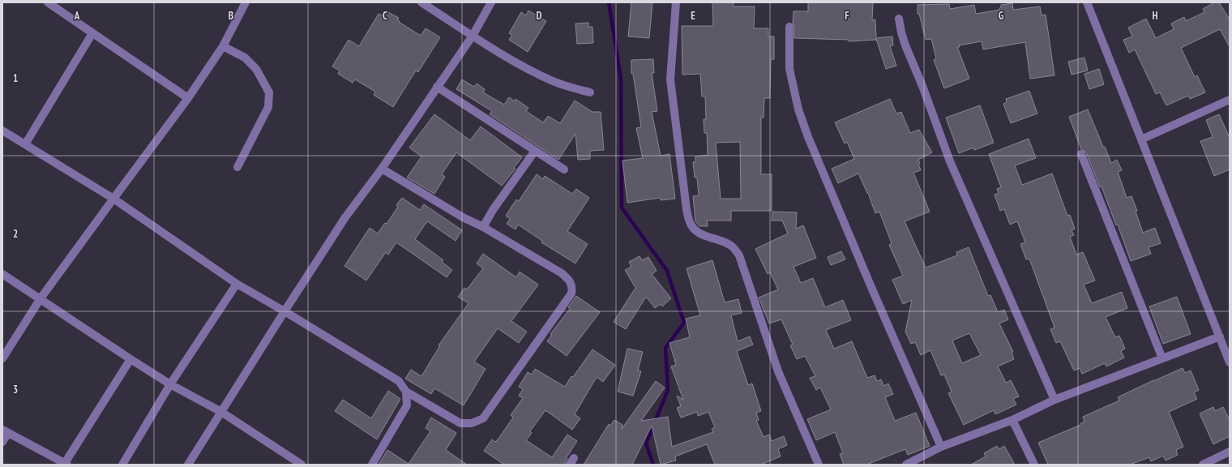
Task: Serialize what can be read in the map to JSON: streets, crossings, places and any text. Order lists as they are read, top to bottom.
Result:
{
  "grid": {
    "columns": [
      "A",
      "B",
      "C",
      "D",
      "E",
      "F",
      "G",
      "H"
    ],
    "rows": ["1", "2", "3"]
  }
}
